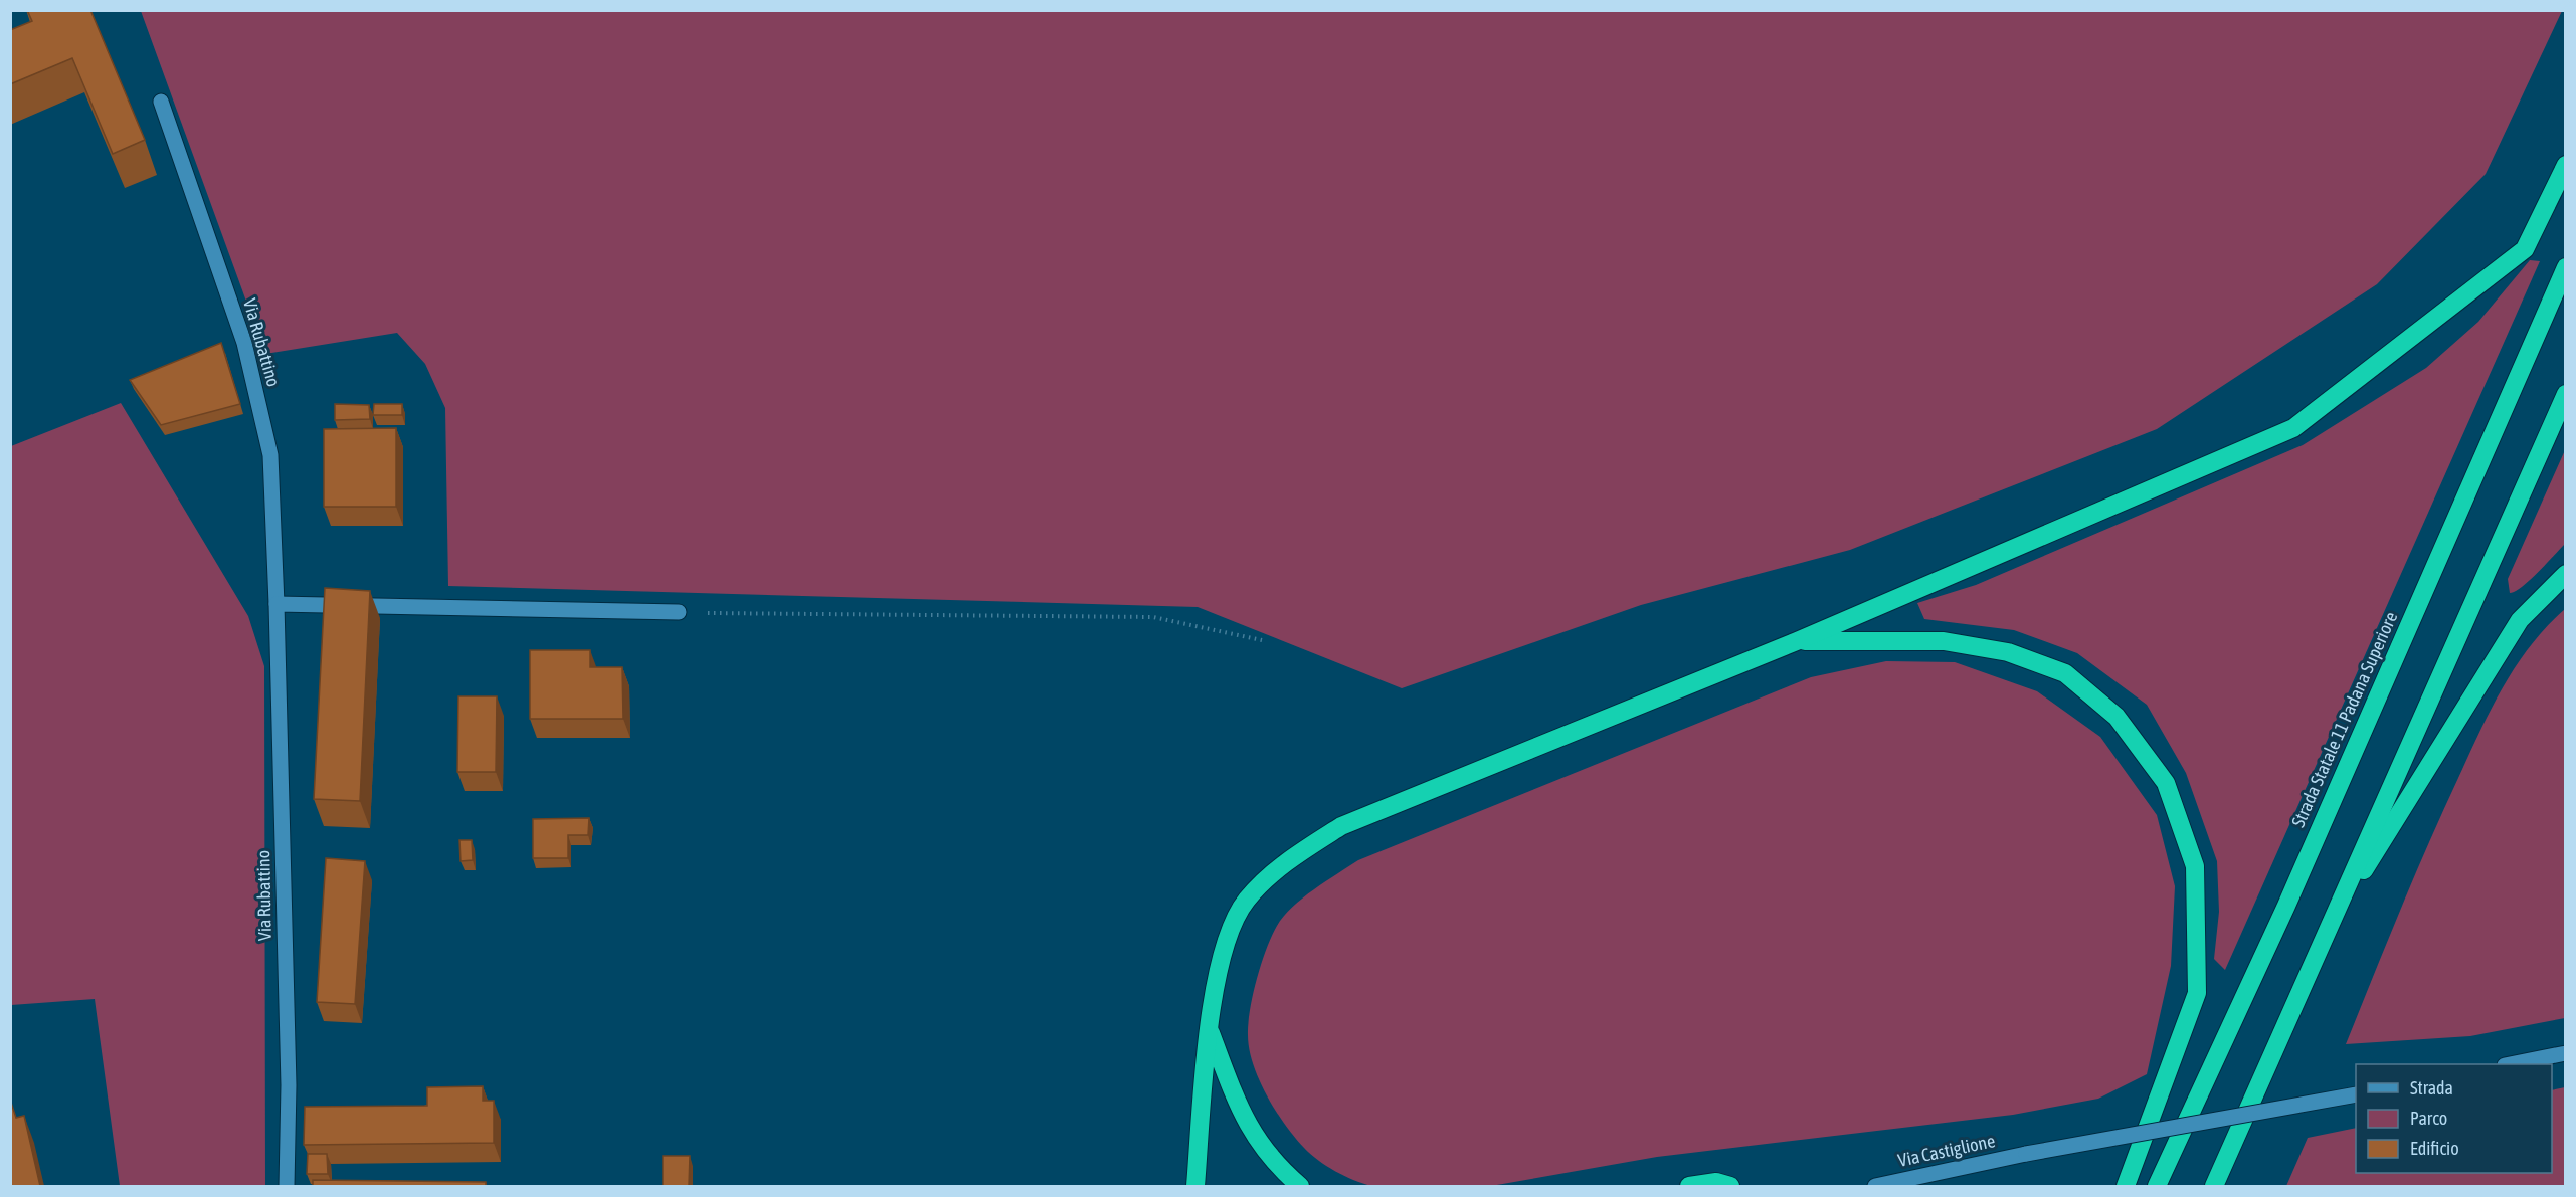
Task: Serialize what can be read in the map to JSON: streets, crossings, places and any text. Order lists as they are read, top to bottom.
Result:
{
  "streets": {
    "highway": ["Strada Statale 11 Padana Superiore"],
    "street": ["Via Rubattino", "Via Castiglione"]
  },
  "legend": ["Strada", "Parco", "Edificio"]
}
